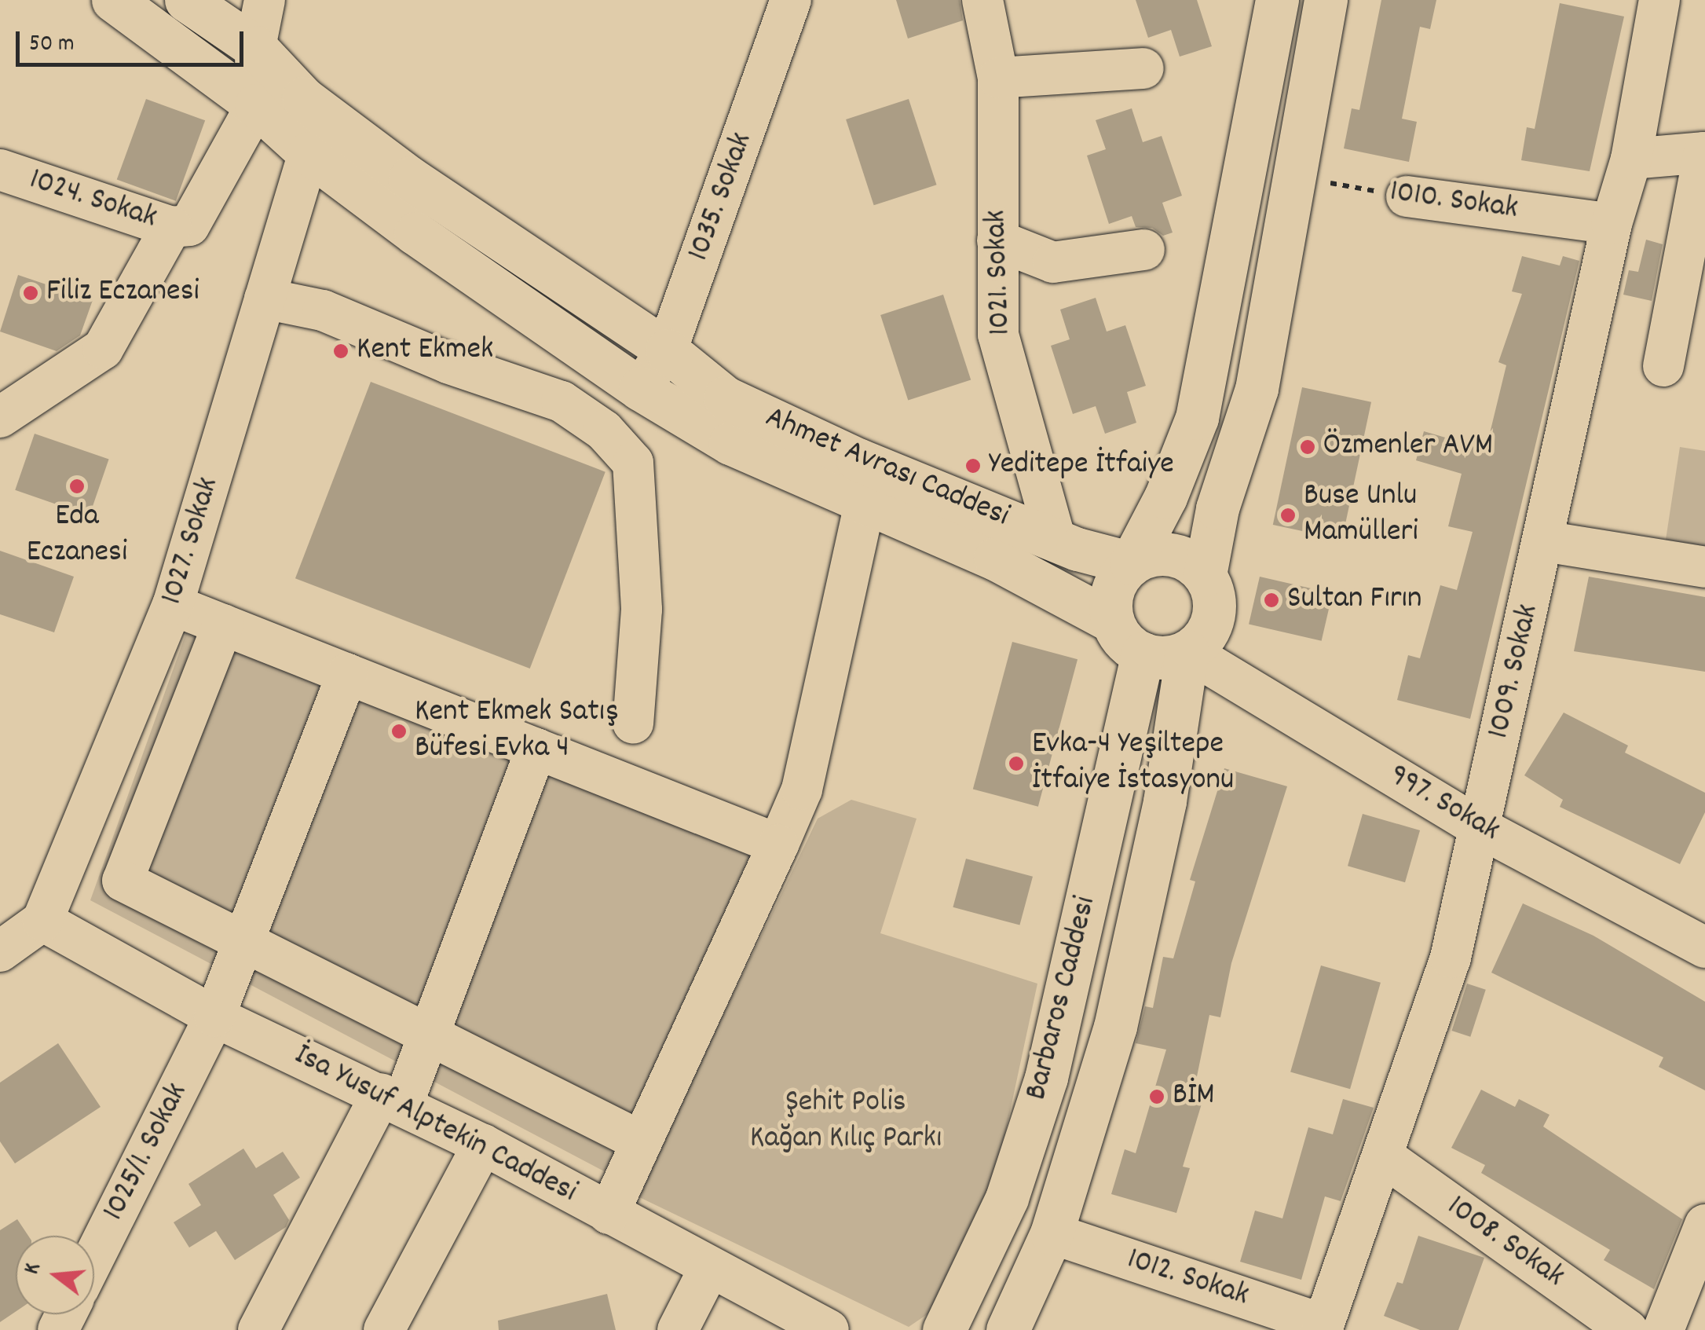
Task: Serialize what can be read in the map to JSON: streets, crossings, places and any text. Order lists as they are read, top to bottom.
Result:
{
  "streets": {
    "main road": ["Ahmet Avrası Caddesi", "Barbaros Caddesi"],
    "street": [
      "1035. Sokak",
      "1024. Sokak",
      "1010. Sokak",
      "1021. Sokak",
      "1027. Sokak",
      "1009. Sokak",
      "997. Sokak",
      "İsa Yusuf Alptekin Caddesi",
      "1025/1. Sokak",
      "1008. Sokak",
      "1012. Sokak"
    ]
  },
  "crossings": [
    ["1035. Sokak", "Ahmet Avrası Caddesi"],
    ["1024. Sokak", "Ahmet Avrası Caddesi"],
    ["1010. Sokak", "1009. Sokak"],
    ["1021. Sokak", "Ahmet Avrası Caddesi"],
    ["Ahmet Avrası Caddesi", "1027. Sokak"],
    ["Ahmet Avrası Caddesi", "997. Sokak"],
    ["Ahmet Avrası Caddesi", "Barbaros Caddesi"],
    ["1027. Sokak", "İsa Yusuf Alptekin Caddesi"],
    ["1009. Sokak", "997. Sokak"],
    ["1009. Sokak", "1008. Sokak"],
    ["1009. Sokak", "1012. Sokak"],
    ["997. Sokak", "Barbaros Caddesi"],
    ["Barbaros Caddesi", "1012. Sokak"],
    ["İsa Yusuf Alptekin Caddesi", "1025/1. Sokak"]
  ],
  "parks": ["Şehit Polis Kağan Kılıç Parkı"],
  "places": [
    "Filiz Eczanesi",
    "Kent Ekmek",
    "Özmenler AVM",
    "Yeditepe İtfaiye",
    "Eda Eczanesi",
    "Buse Unlu Mamülleri",
    "Sultan Fırın",
    "Kent Ekmek Satış Büfesi Evka 4",
    "Evka-4 Yeşiltepe İtfaiye İstasyonu",
    "BİM"
  ],
  "scale_bar": "50 m",
  "north": "left"
}
